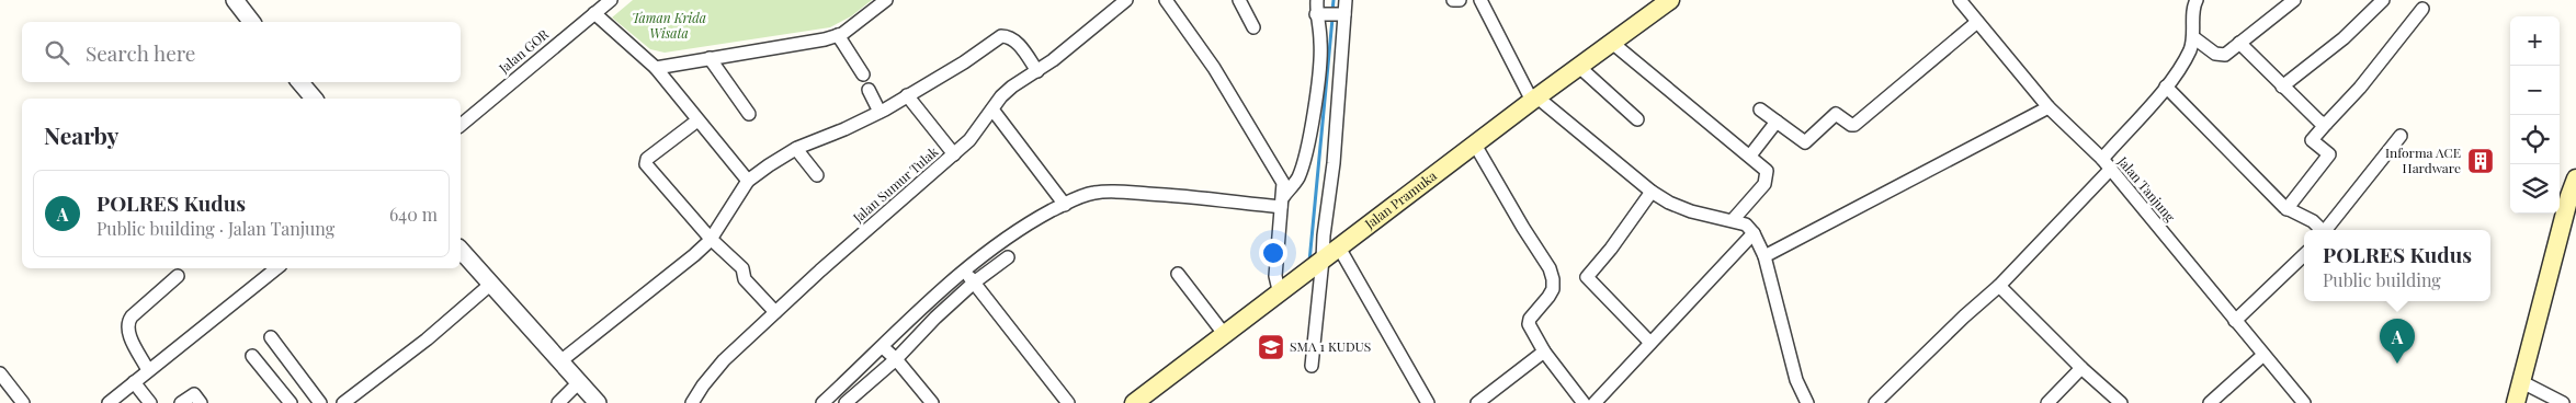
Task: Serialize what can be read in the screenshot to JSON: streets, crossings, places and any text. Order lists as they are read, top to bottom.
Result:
{
  "streets": {
    "main road": ["Jalan Pramuka"],
    "street": ["Jalan GOR", "Jalan Sumur Tulak", "Jalan Tanjung"]
  },
  "parks": ["Taman Krida Wisata"],
  "places": {
    "building": ["Informa ACE Hardware"],
    "school or university": ["SMA 1 KUDUS"]
  },
  "page": {
    "map_buttons": ["+", "−"],
    "search": "Search here",
    "heading": "Nearby",
    "list": [
      {
        "mark": "A",
        "name": "POLRES Kudus",
        "note": "Public building · Jalan Tanjung",
        "value": "640 m"
      }
    ],
    "popup": ["POLRES Kudus", "Public building"],
    "pins": "A"
  }
}
